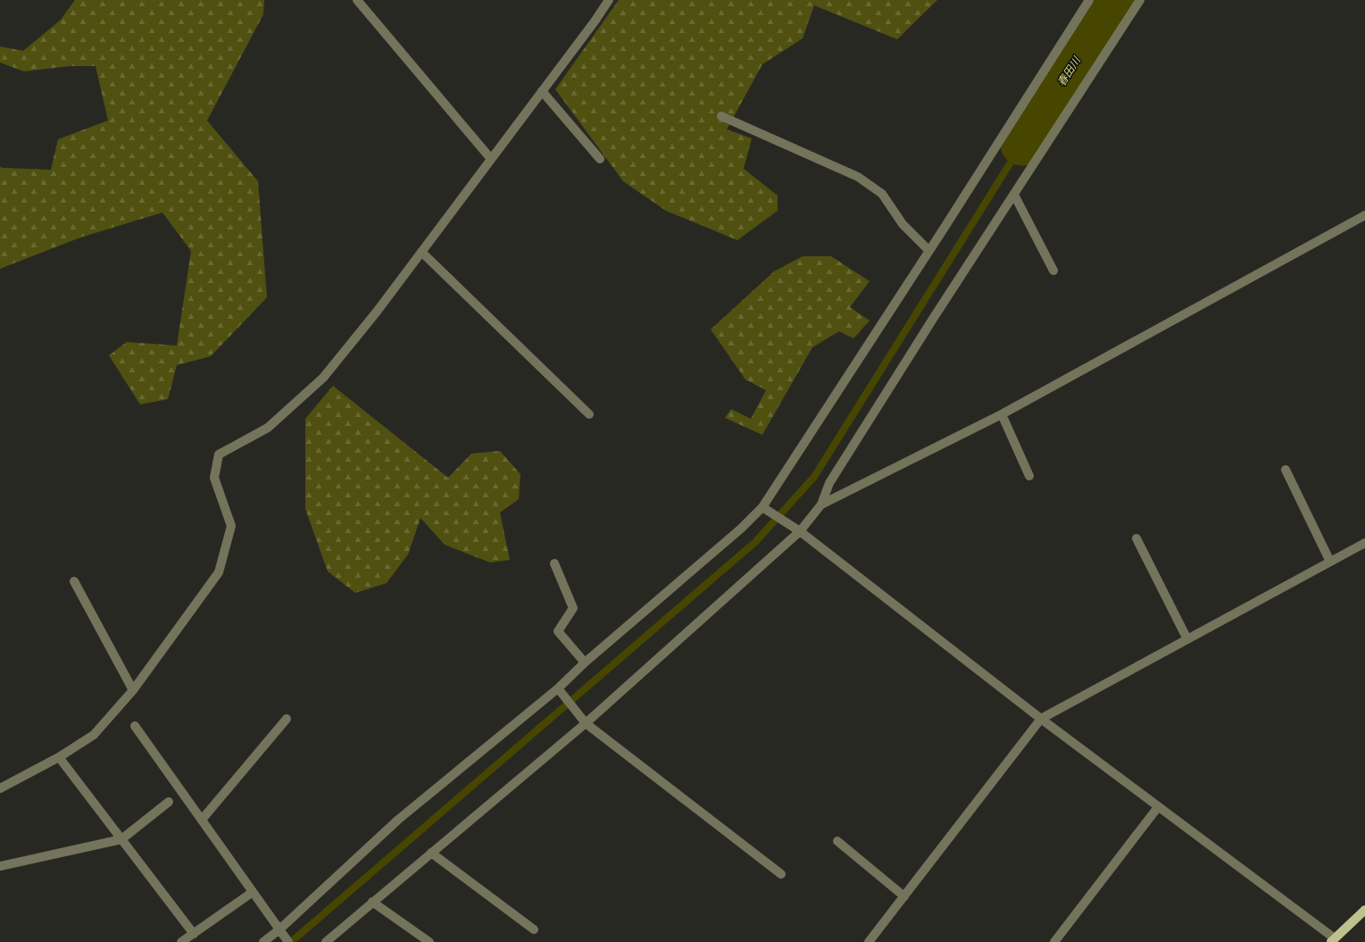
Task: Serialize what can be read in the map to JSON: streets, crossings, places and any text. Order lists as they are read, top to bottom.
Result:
{
  "water": ["春田川"]
}
